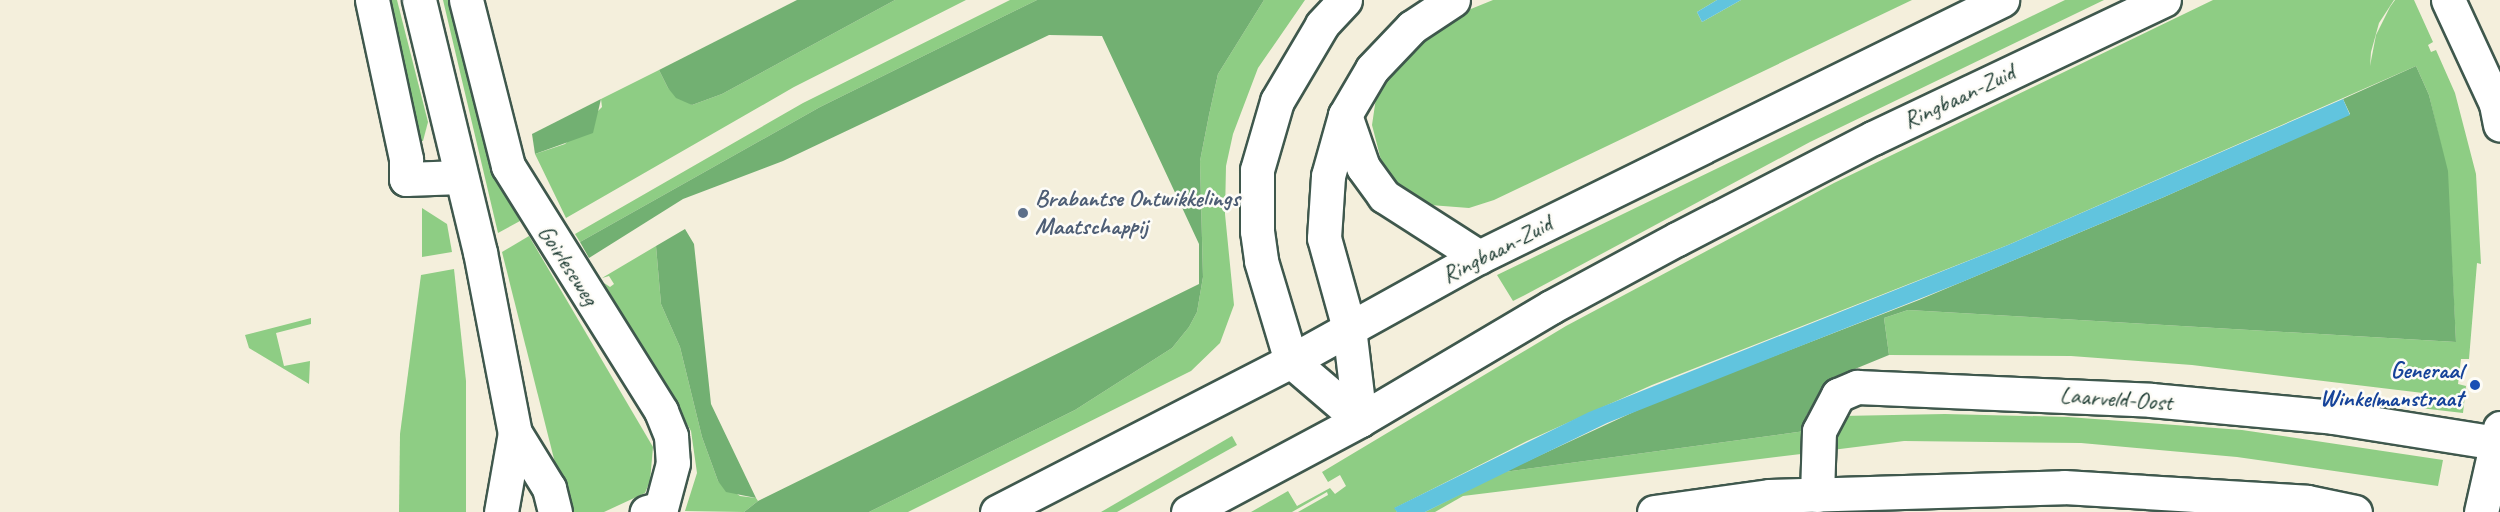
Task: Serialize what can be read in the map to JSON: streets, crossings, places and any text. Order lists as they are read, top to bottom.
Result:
{
  "streets": {
    "street": ["Ringbaan-Zuid", "Goirleseweg", "Laarveld-Oost"]
  },
  "places": ["Brabantse Ontwikkelings Maatschappij", "Generaal Winkelmanstraat"]
}
